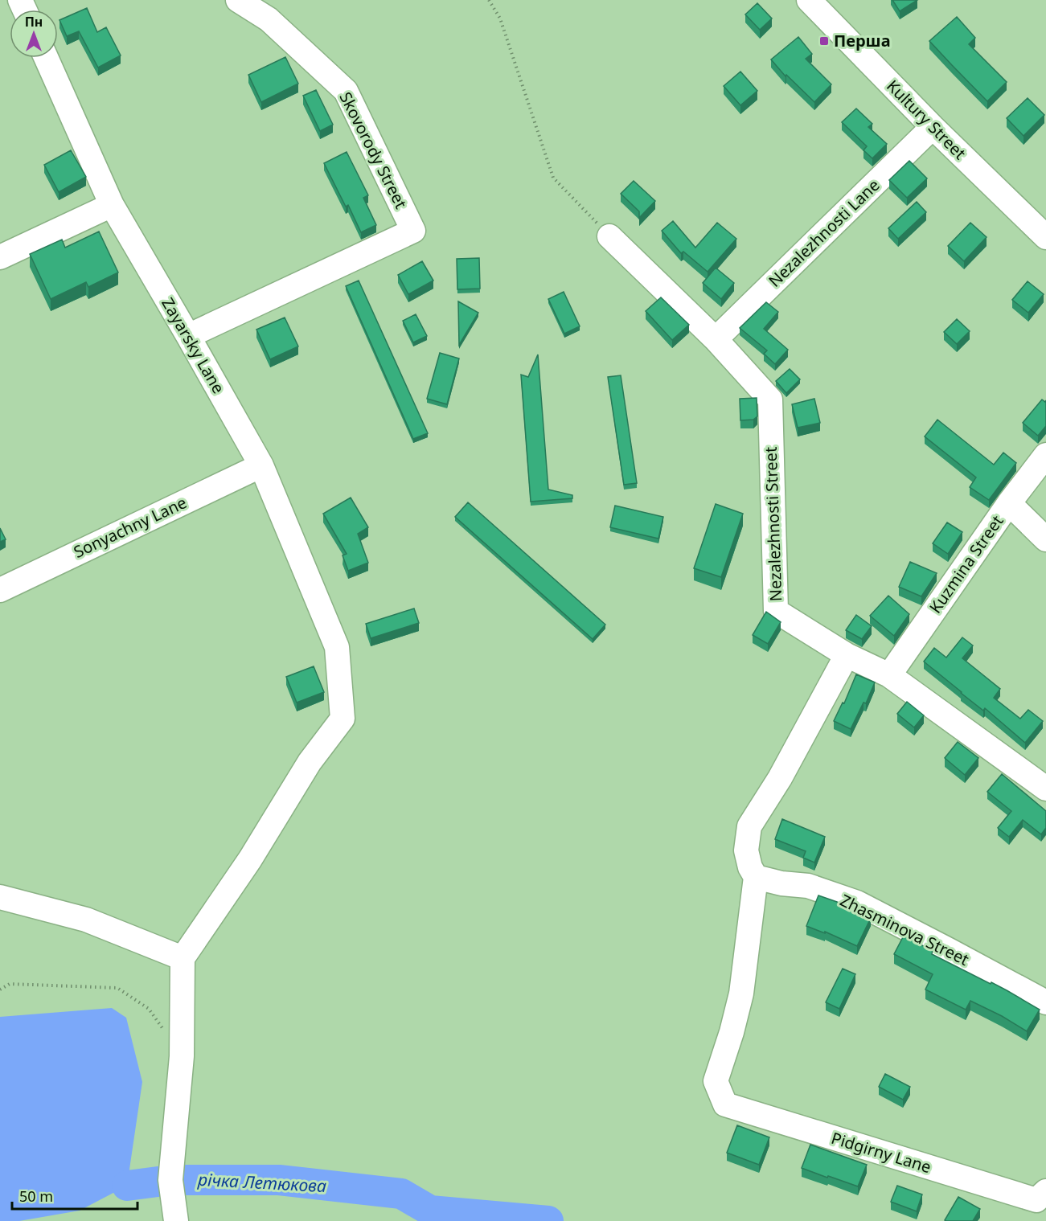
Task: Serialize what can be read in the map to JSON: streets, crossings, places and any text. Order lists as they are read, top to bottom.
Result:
{
  "streets": {
    "street": [
      "Kultury Street",
      "Skovorody Street",
      "Nezalezhnosti Lane",
      "Zayarsky Lane",
      "Nezalezhnosti Street",
      "Sonyachny Lane",
      "Kuzmina Street",
      "Zhasminova Street",
      "Pidgirny Lane"
    ]
  },
  "crossings": [
    ["Kultury Street", "Nezalezhnosti Lane"],
    ["Skovorody Street", "Zayarsky Lane"],
    ["Nezalezhnosti Lane", "Nezalezhnosti Street"],
    ["Zayarsky Lane", "Sonyachny Lane"],
    ["Nezalezhnosti Street", "Kuzmina Street"],
    ["Zhasminova Street", "Pidgirny Lane"]
  ],
  "water": ["річка Летюкова"],
  "places": {
    "transit": ["Перша"]
  },
  "scale_bar": "50 m",
  "north": "top"
}
